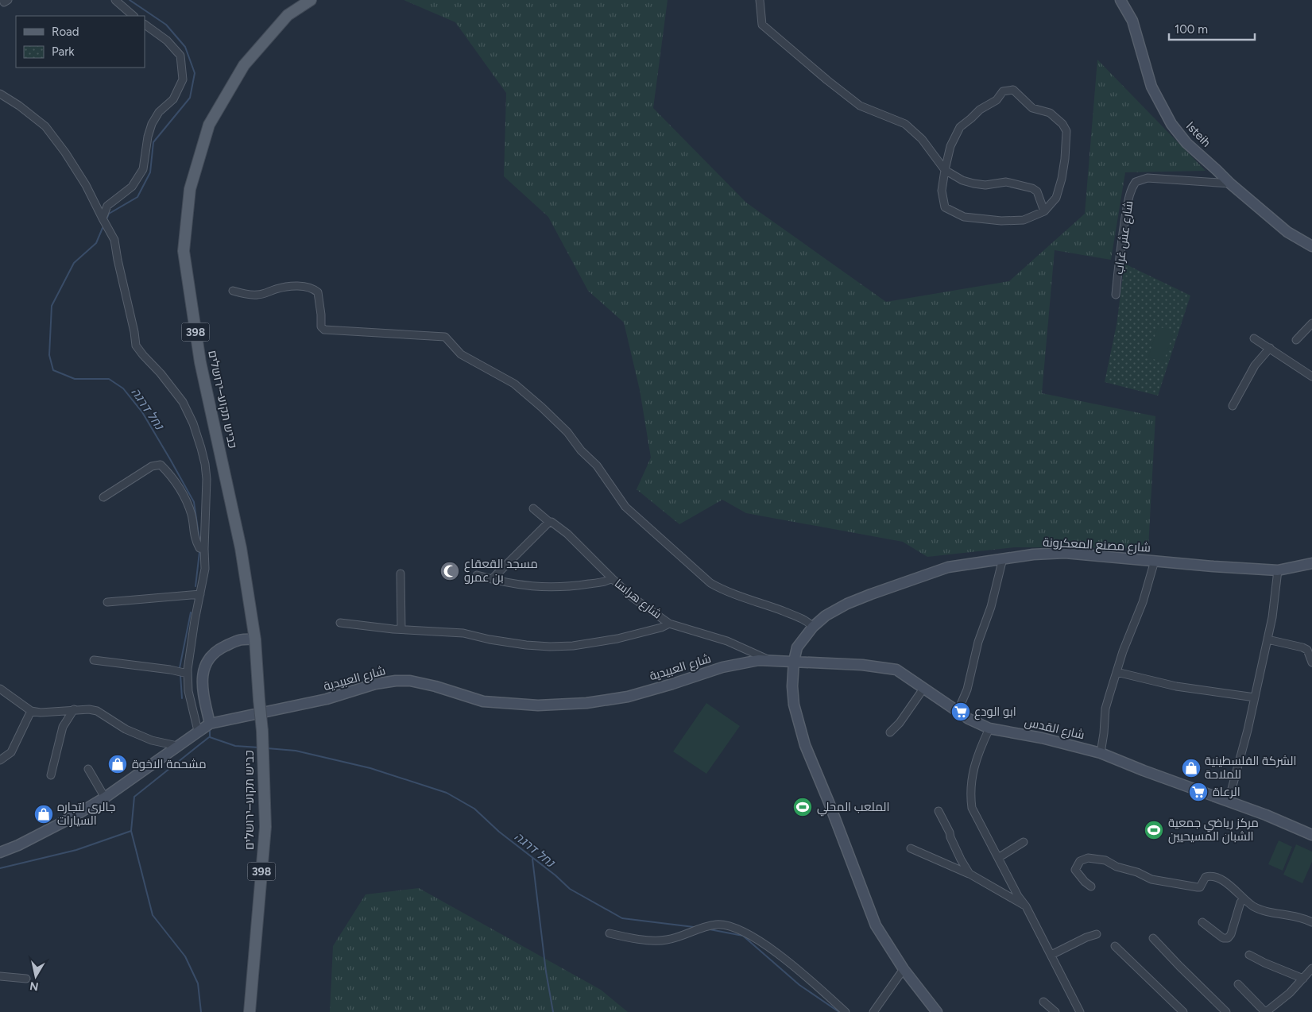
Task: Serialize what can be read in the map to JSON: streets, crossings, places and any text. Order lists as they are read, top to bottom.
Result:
{
  "streets": {
    "main road": [
      "Isteih",
      "398",
      "כביש תקוע–ירושלים",
      "شارع مصنع المعكرونة",
      "شارع العبيدية",
      "شارع القدس"
    ],
    "street": ["شارع عش غراب", "شارع هراسا"]
  },
  "crossings": [
    ["Isteih", "شارع عش غراب"],
    ["شارع مصنع المعكرونة", "شارع العبيدية"],
    ["شارع مصنع المعكرونة", "شارع القدس"],
    ["شارع هراسا", "شارع العبيدية"],
    ["شارع العبيدية", "شارع القدس"]
  ],
  "water": ["נחל דרגה"],
  "places": {
    "mosque": ["مسجد القعقاع بن عمرو"],
    "supermarket": ["ابو الودع", "الرعاة"],
    "shop": ["مشحمة الاخوة", "الشركة الفلسطينية للملاحة", "جالري لتجاره السيارات"],
    "sports": ["الملعب المحلي", "مركز رياضي جمعية الشبان المسيحيين"]
  },
  "legend": ["Road", "Park"],
  "scale_bar": "100 m",
  "north": "bottom"
}
